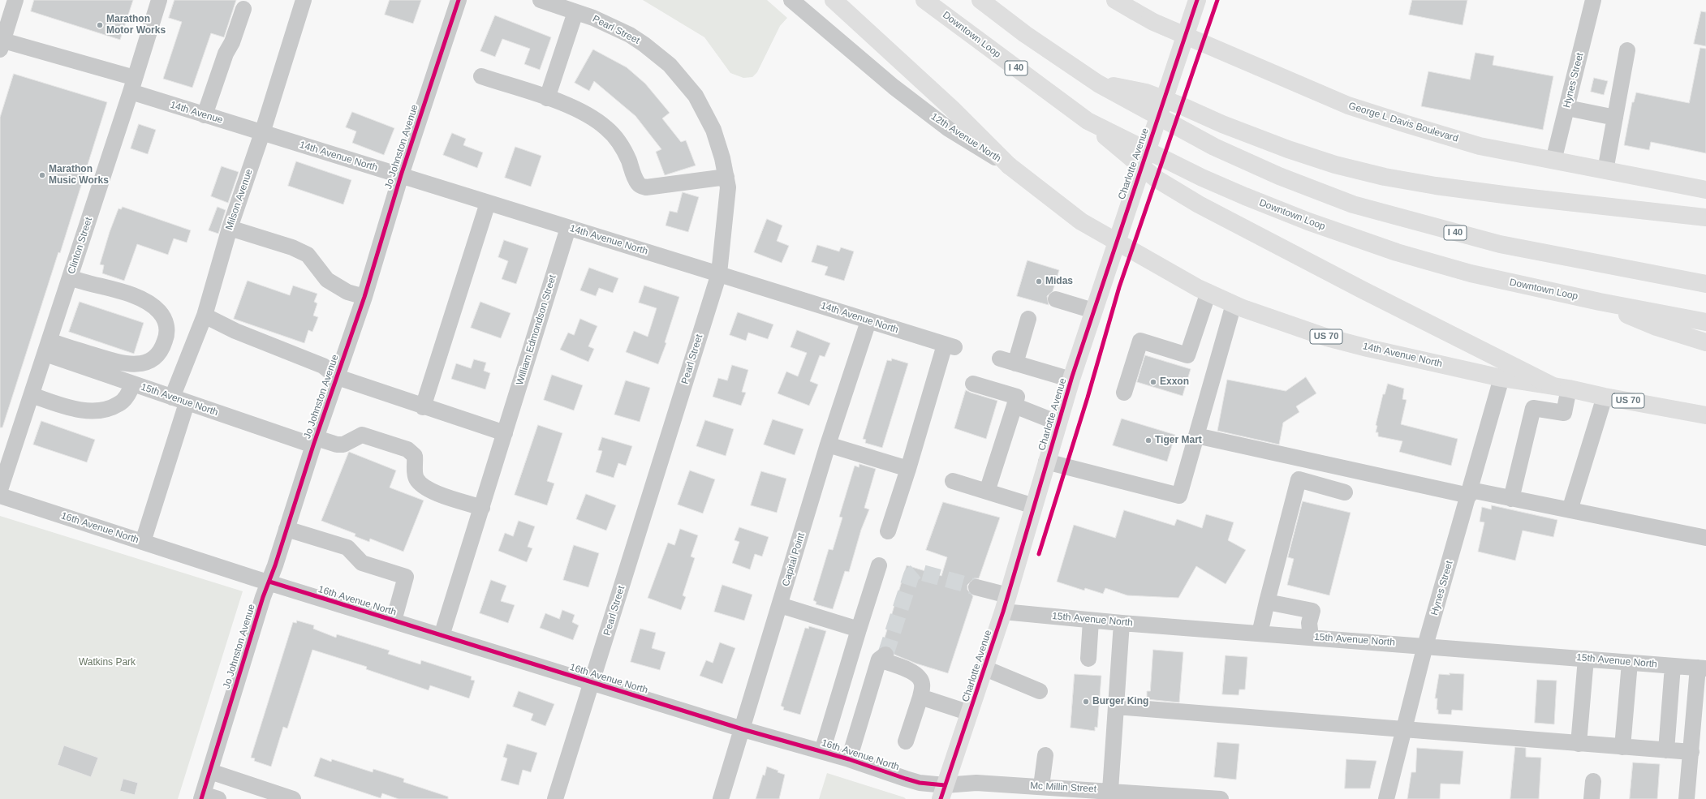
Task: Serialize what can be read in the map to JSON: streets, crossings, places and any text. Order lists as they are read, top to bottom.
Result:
{
  "streets": {
    "main road": [
      "Downtown Loop",
      "I 40",
      "George L Davis Boulevard",
      "12th Avenue North",
      "14th Avenue North",
      "Charlotte Avenue",
      "US 70"
    ],
    "street": [
      "Pearl Street",
      "Hynes Street",
      "14th Avenue",
      "Jo Johnston Avenue",
      "Milson Avenue",
      "Clinton Street",
      "William Edmondson Street",
      "15th Avenue North",
      "16th Avenue North",
      "Capital Point",
      "Mc Millin Street"
    ]
  },
  "crossings": [
    ["Pearl Street", "14th Avenue North"],
    ["Pearl Street", "16th Avenue North"],
    ["Hynes Street", "George L Davis Boulevard"],
    ["Hynes Street", "14th Avenue North"],
    ["Hynes Street", "15th Avenue North"],
    ["14th Avenue", "14th Avenue North"],
    ["14th Avenue", "Milson Avenue"],
    ["14th Avenue", "Clinton Street"],
    ["George L Davis Boulevard", "Charlotte Avenue"],
    ["12th Avenue North", "14th Avenue North"],
    ["12th Avenue North", "Charlotte Avenue"],
    ["Jo Johnston Avenue", "14th Avenue North"],
    ["Jo Johnston Avenue", "15th Avenue North"],
    ["Jo Johnston Avenue", "16th Avenue North"],
    ["14th Avenue North", "Charlotte Avenue"],
    ["14th Avenue North", "Milson Avenue"],
    ["14th Avenue North", "William Edmondson Street"],
    ["14th Avenue North", "Capital Point"],
    ["Charlotte Avenue", "15th Avenue North"],
    ["Charlotte Avenue", "16th Avenue North"],
    ["Charlotte Avenue", "Mc Millin Street"],
    ["Milson Avenue", "15th Avenue North"],
    ["Milson Avenue", "16th Avenue North"],
    ["Clinton Street", "15th Avenue North"],
    ["William Edmondson Street", "15th Avenue North"],
    ["William Edmondson Street", "16th Avenue North"],
    ["16th Avenue North", "Capital Point"],
    ["16th Avenue North", "Mc Millin Street"]
  ],
  "parks": ["Watkins Park"],
  "places": [
    "Marathon Motor Works",
    "Marathon Music Works",
    "Midas",
    "Exxon",
    "Tiger Mart",
    "Burger King"
  ]
}
